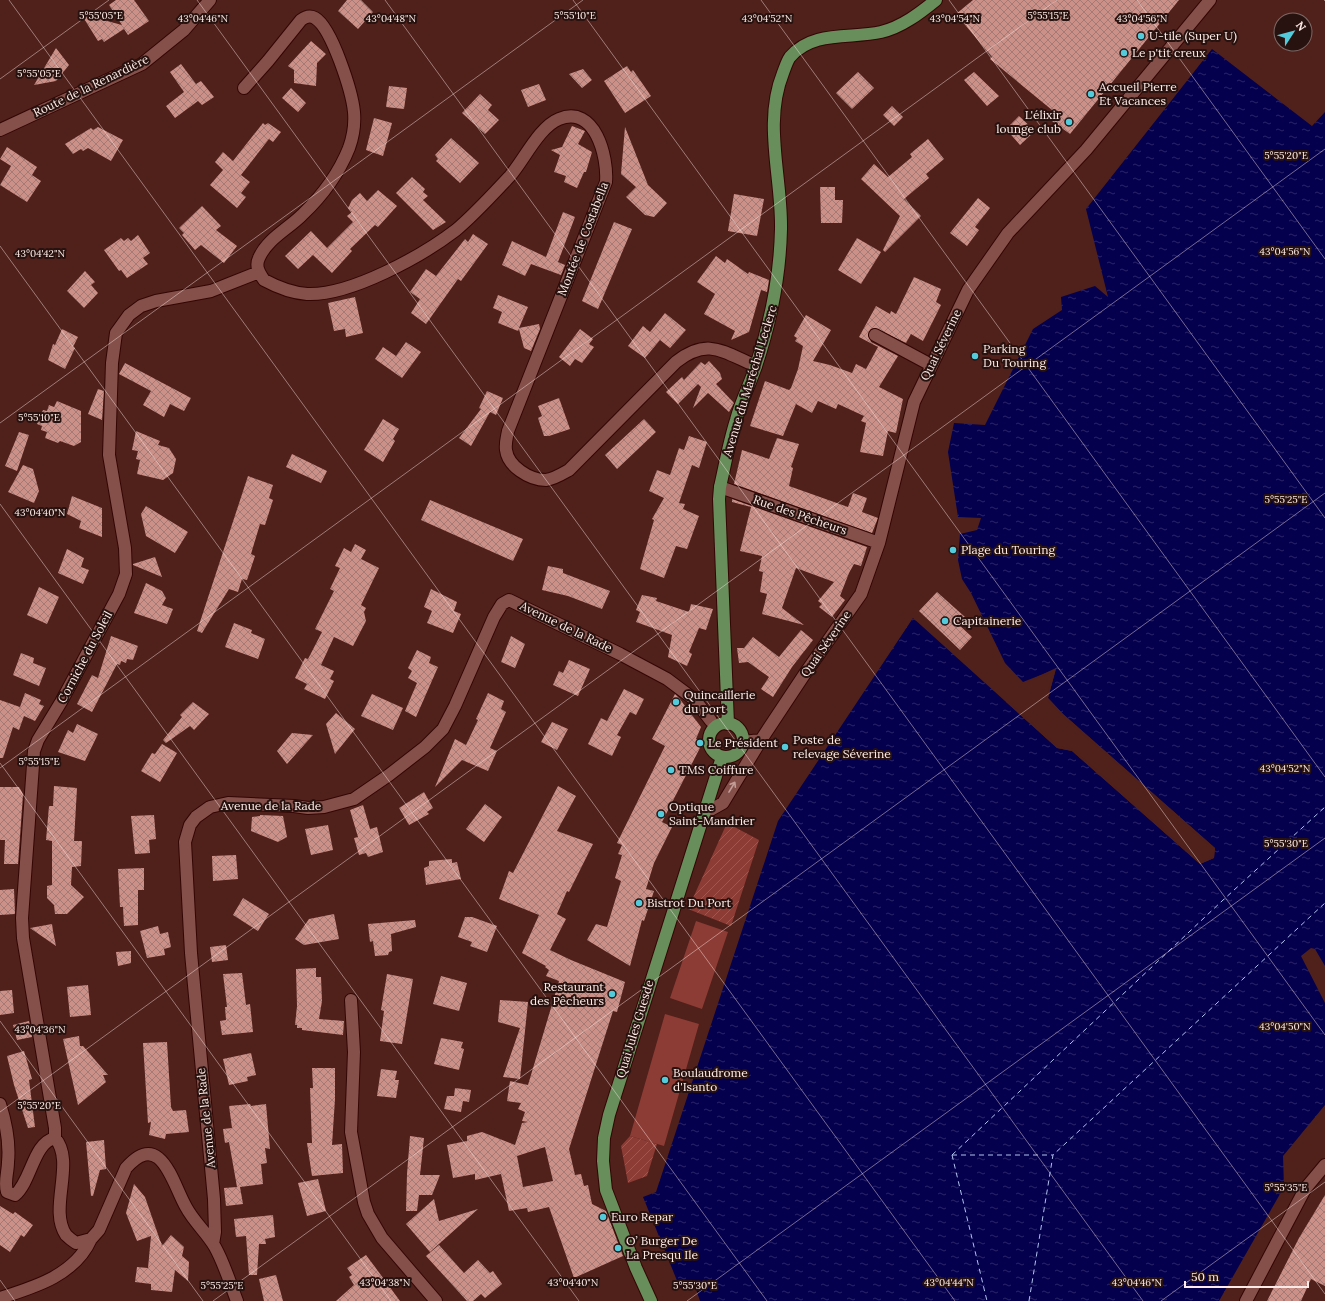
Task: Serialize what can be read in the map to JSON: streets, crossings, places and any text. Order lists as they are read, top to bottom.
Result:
{
  "streets": {
    "main road": ["Avenue du Maréchal Leclerc", "Quai Jules Guesde"],
    "street": [
      "Route de la Renardière",
      "Montée de Costabella",
      "Quai Séverine",
      "Rue des Pêcheurs",
      "Avenue de la Rade",
      "Corniche du Soleil"
    ]
  },
  "crossings": [
    ["Montée de Costabella", "Avenue du Maréchal Leclerc"],
    ["Montée de Costabella", "Corniche du Soleil"],
    ["Quai Séverine", "Rue des Pêcheurs"],
    ["Quai Séverine", "Quai Jules Guesde"],
    ["Avenue du Maréchal Leclerc", "Rue des Pêcheurs"],
    ["Avenue du Maréchal Leclerc", "Quai Jules Guesde"]
  ],
  "places": [
    "U-tile (Super U)",
    "Le p'tit creux",
    "Accueil Pierre Et Vacances",
    "L'élixir lounge club",
    "Parking Du Touring",
    "Plage du Touring",
    "Capitainerie",
    "Quincaillerie du port",
    "Le Président",
    "Poste de relevage Séverine",
    "TMS Coiffure",
    "Optique Saint-Mandrier",
    "Bistrot Du Port",
    "Restaurant des Pêcheurs",
    "Boulaudrome d'Isanto",
    "Euro Repar",
    "O’ Burger De La Presqu Ile"
  ],
  "scale_bar": "50 m",
  "north": "top right",
  "coordinates": [
    "5°55'05\"E",
    "5°55'10\"E",
    "5°55'15\"E",
    "43°04'46\"N",
    "43°04'48\"N",
    "43°04'52\"N",
    "43°04'54\"N",
    "43°04'56\"N",
    "5°55'20\"E",
    "43°04'42\"N",
    "5°55'25\"E",
    "43°04'40\"N",
    "5°55'30\"E",
    "43°04'50\"N",
    "43°04'36\"N",
    "5°55'35\"E",
    "43°04'38\"N",
    "43°04'44\"N"
  ]
}
